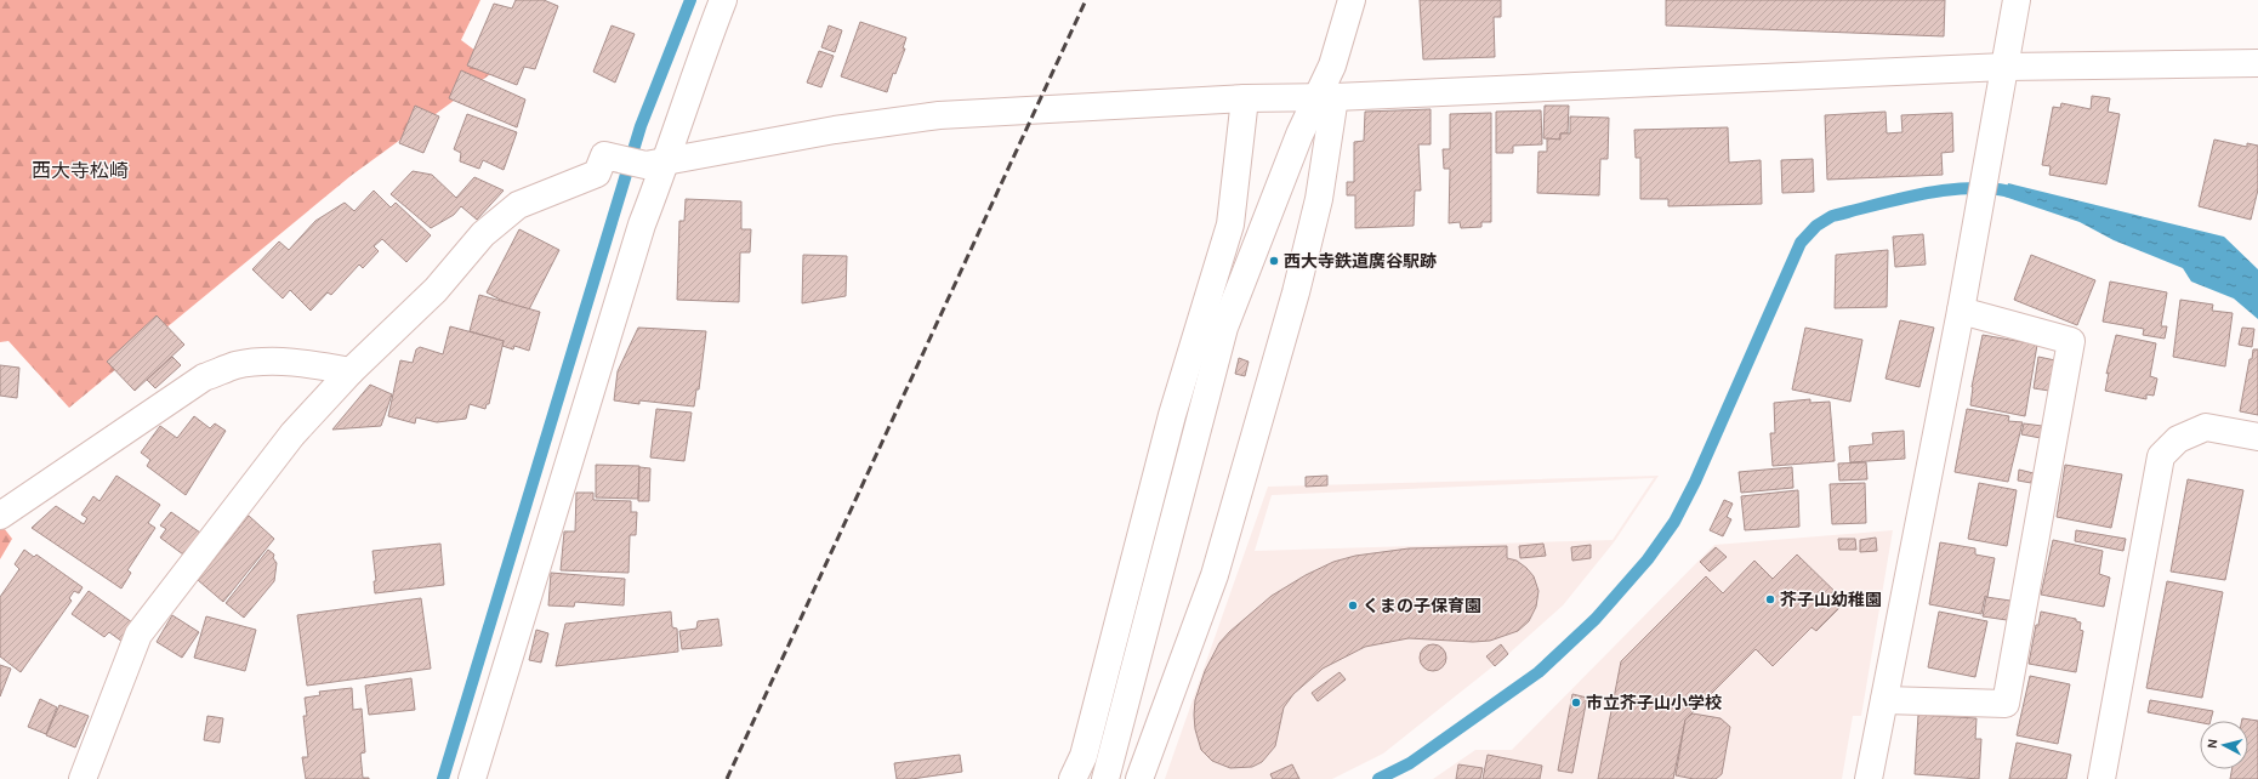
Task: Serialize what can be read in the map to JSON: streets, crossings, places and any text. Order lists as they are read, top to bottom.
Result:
{
  "districts": ["西大寺松崎"],
  "places": [
    "西大寺鉄道廣谷駅跡",
    "芥子山幼稚園",
    "くまの子保育園",
    "市立芥子山小学校"
  ],
  "north": "left"
}
